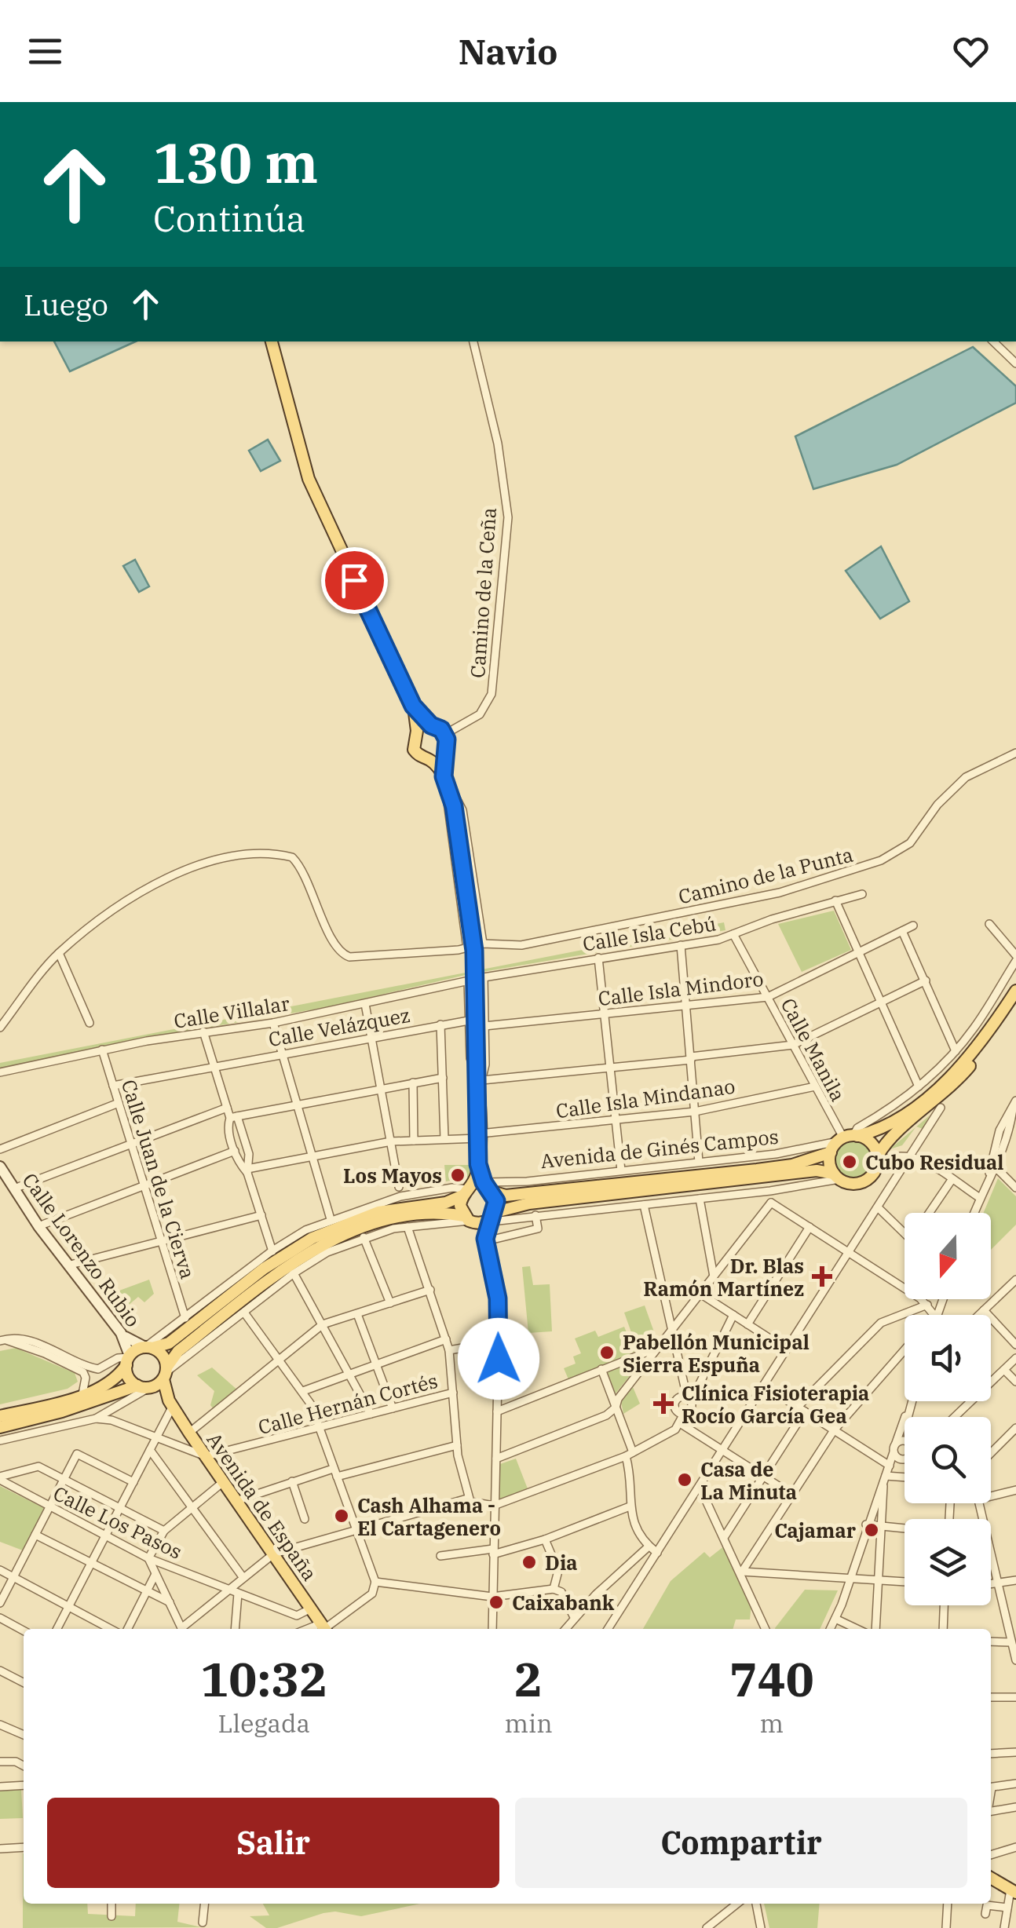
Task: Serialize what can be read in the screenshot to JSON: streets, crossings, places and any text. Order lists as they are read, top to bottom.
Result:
{
  "streets": {
    "main road": ["Avenida de Ginés Campos", "Calle Lorenzo Rubio", "Avenida de España"],
    "street": [
      "Camino de la Ceña",
      "Camino de la Punta",
      "Calle Isla Cebú",
      "Calle Isla Mindoro",
      "Calle Villalar",
      "Calle Velázquez",
      "Calle Manila",
      "Calle Isla Mindanao",
      "Calle Juan de la Cierva",
      "Calle Hernán Cortés",
      "Calle Los Pasos"
    ]
  },
  "crossings": [
    ["Calle Isla Cebú", "Calle Villalar"],
    ["Calle Isla Cebú", "Calle Manila"],
    ["Calle Isla Mindoro", "Calle Manila"],
    ["Calle Villalar", "Calle Juan de la Cierva"],
    ["Calle Velázquez", "Calle Juan de la Cierva"],
    ["Calle Manila", "Calle Isla Mindanao"],
    ["Calle Manila", "Avenida de Ginés Campos"],
    ["Calle Hernán Cortés", "Avenida de España"],
    ["Avenida de España", "Calle Los Pasos"]
  ],
  "places": {
    "other": [
      "Cubo Residual",
      "Los Mayos",
      "Pabellón Municipal Sierra Espuña",
      "Casa de La Minuta",
      "Cash Alhama - El Cartagenero",
      "Cajamar",
      "Dia",
      "Caixabank"
    ],
    "health": ["Dr. Blas Ramón Martínez", "Clínica Fisioterapia Rocío García Gea"]
  },
  "north": "bottom",
  "page": {
    "header": "Navio",
    "turn": ["130 m", "Continúa"],
    "then": "Luego",
    "eta": [
      "10:32",
      "Llegada",
      "2",
      "min",
      "740",
      "m"
    ],
    "buttons": ["Salir", "Compartir"]
  }
}
